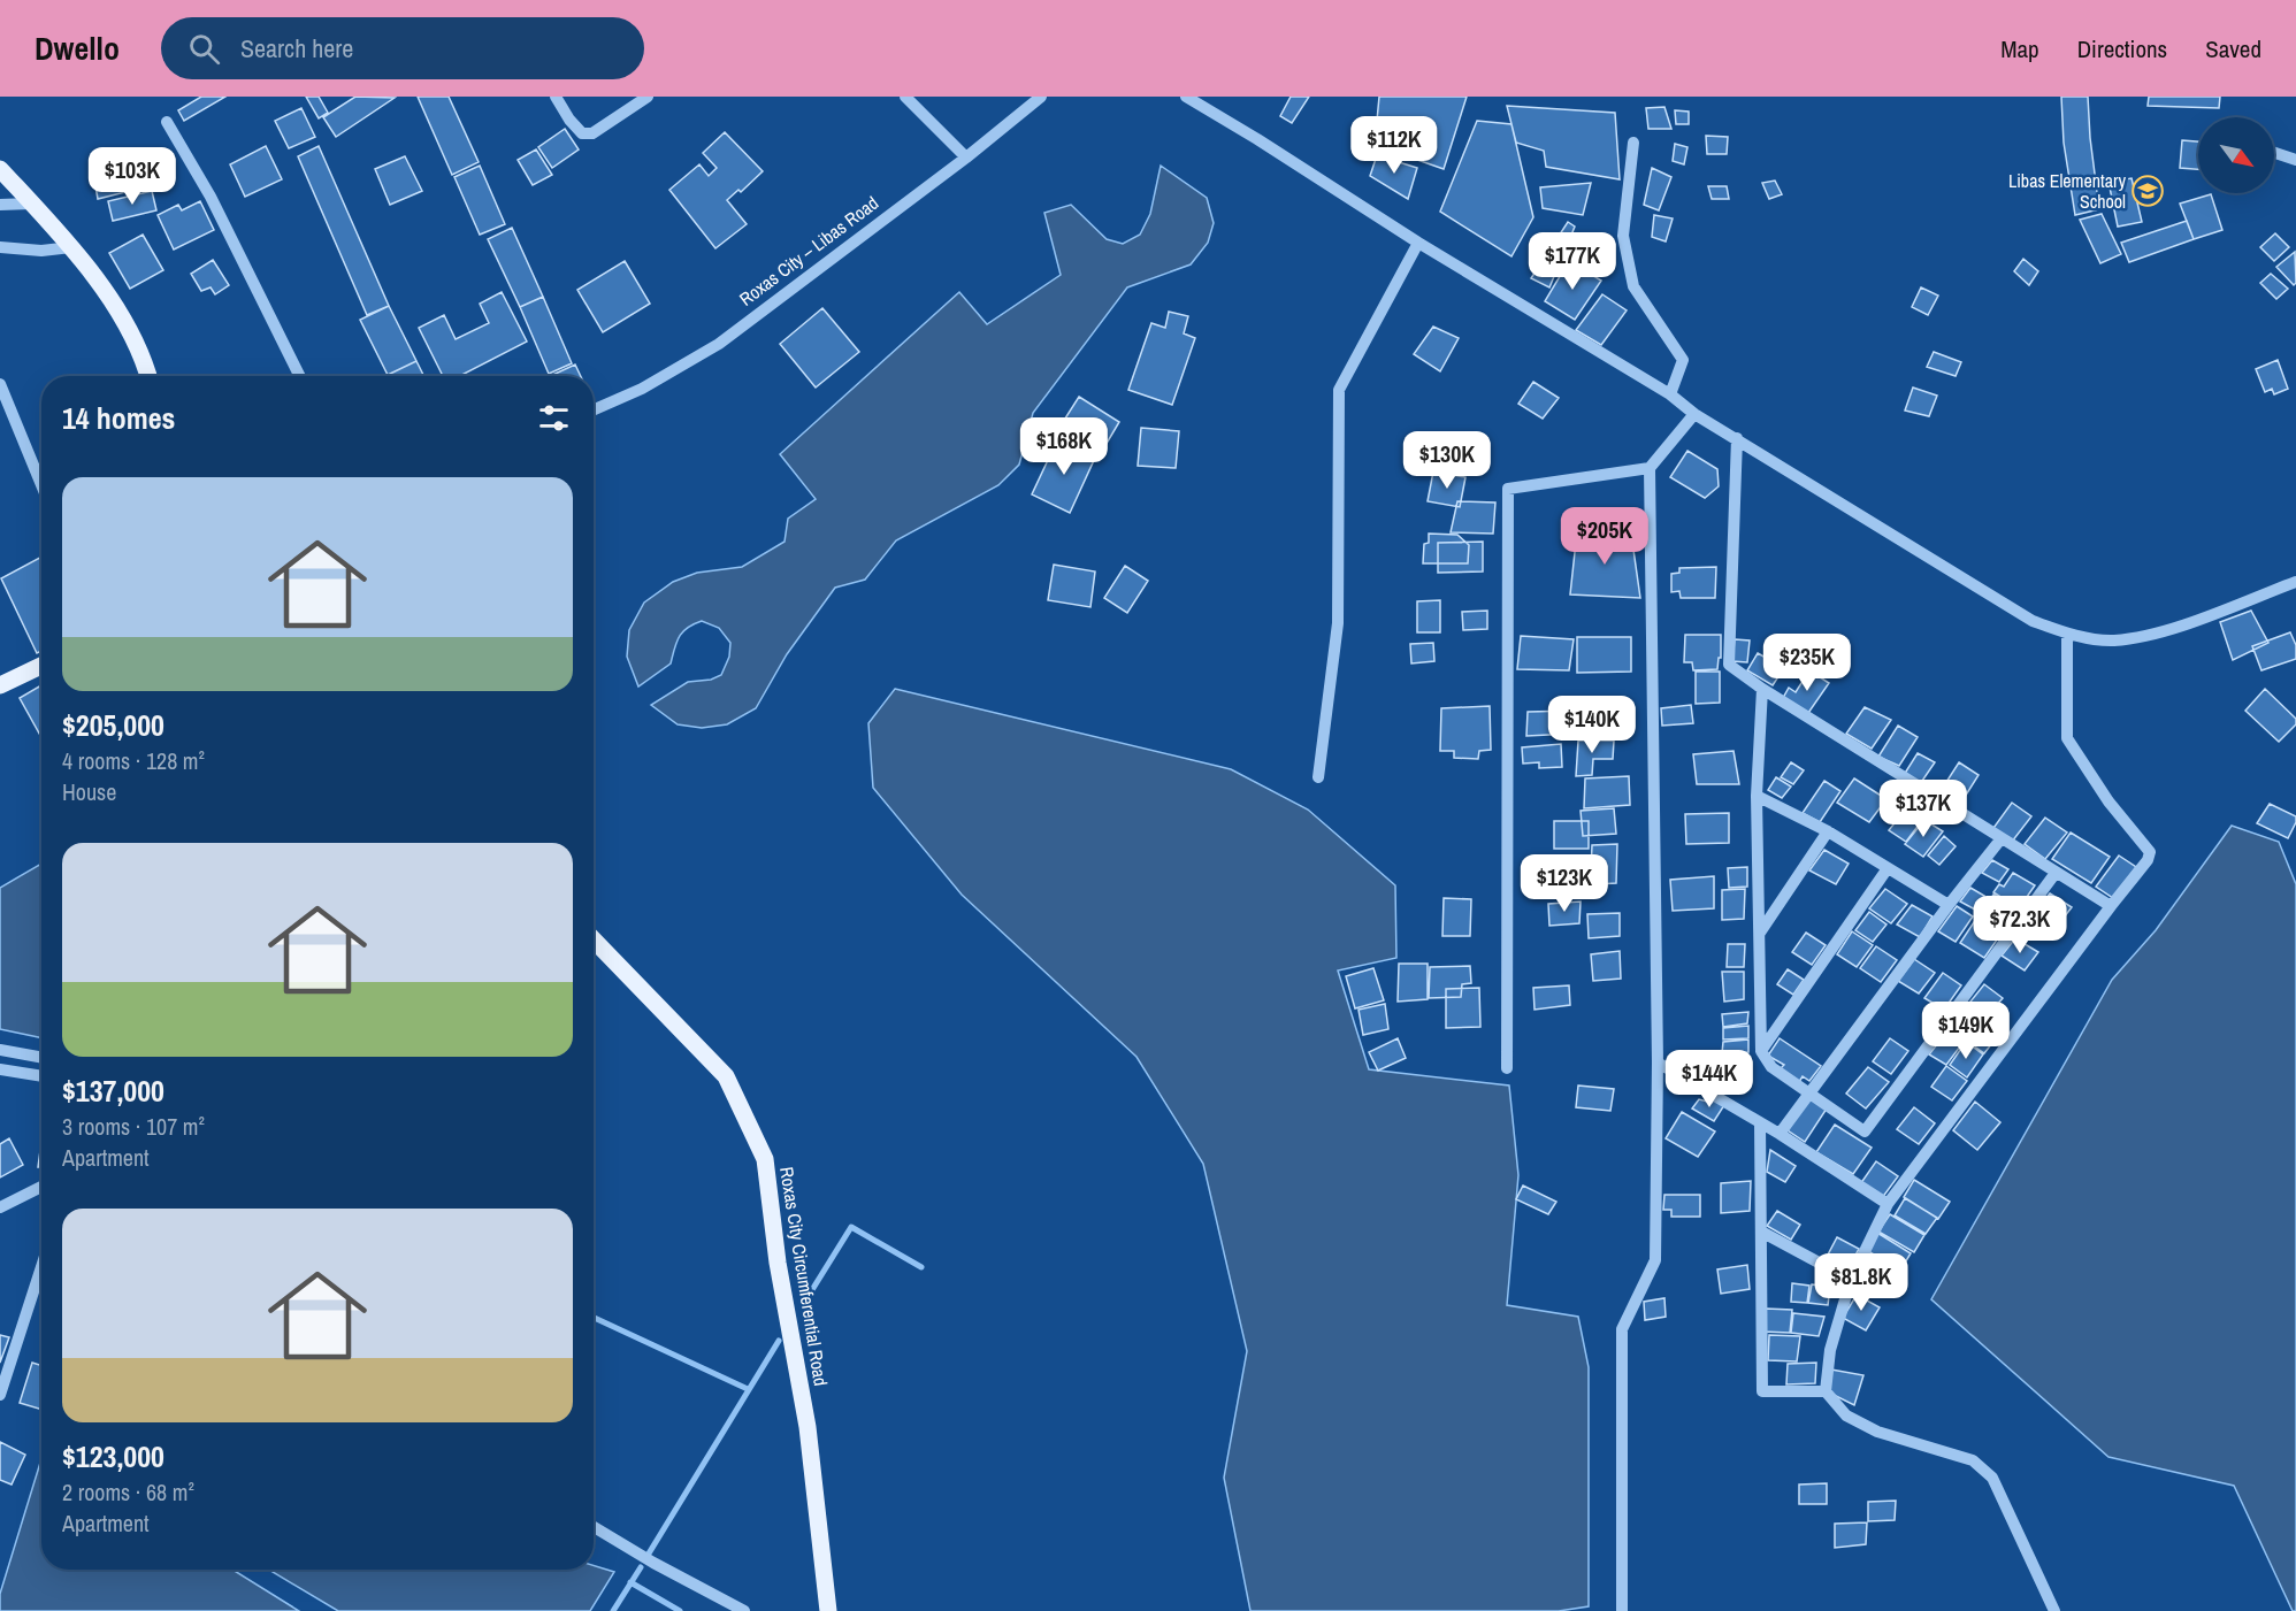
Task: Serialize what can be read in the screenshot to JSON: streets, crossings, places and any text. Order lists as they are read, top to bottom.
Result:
{
  "streets": {
    "main road": ["Roxas City Circumferential Road"],
    "street": ["Roxas City – Libas Road"]
  },
  "places": {
    "school or university": ["Libas Elementary School"]
  },
  "north": "bottom right",
  "page": {
    "header": "Dwello",
    "search": "Search here",
    "nav": ["Map", "Directions", "Saved"],
    "price": [
      "$112K",
      "$103K",
      "$177K",
      "$168K",
      "$130K",
      "$205K",
      "$235K",
      "$140K",
      "$137K",
      "$123K",
      "$72.3K",
      "$149K",
      "$144K",
      "$81.8K"
    ],
    "heading": "14 homes",
    "list": [
      {
        "name": "$205,000",
        "note": "4 rooms · 128 m² · House"
      },
      {
        "name": "$137,000",
        "note": "3 rooms · 107 m² · Apartment"
      },
      {
        "name": "$123,000",
        "note": "2 rooms · 68 m² · Apartment"
      }
    ]
  }
}
